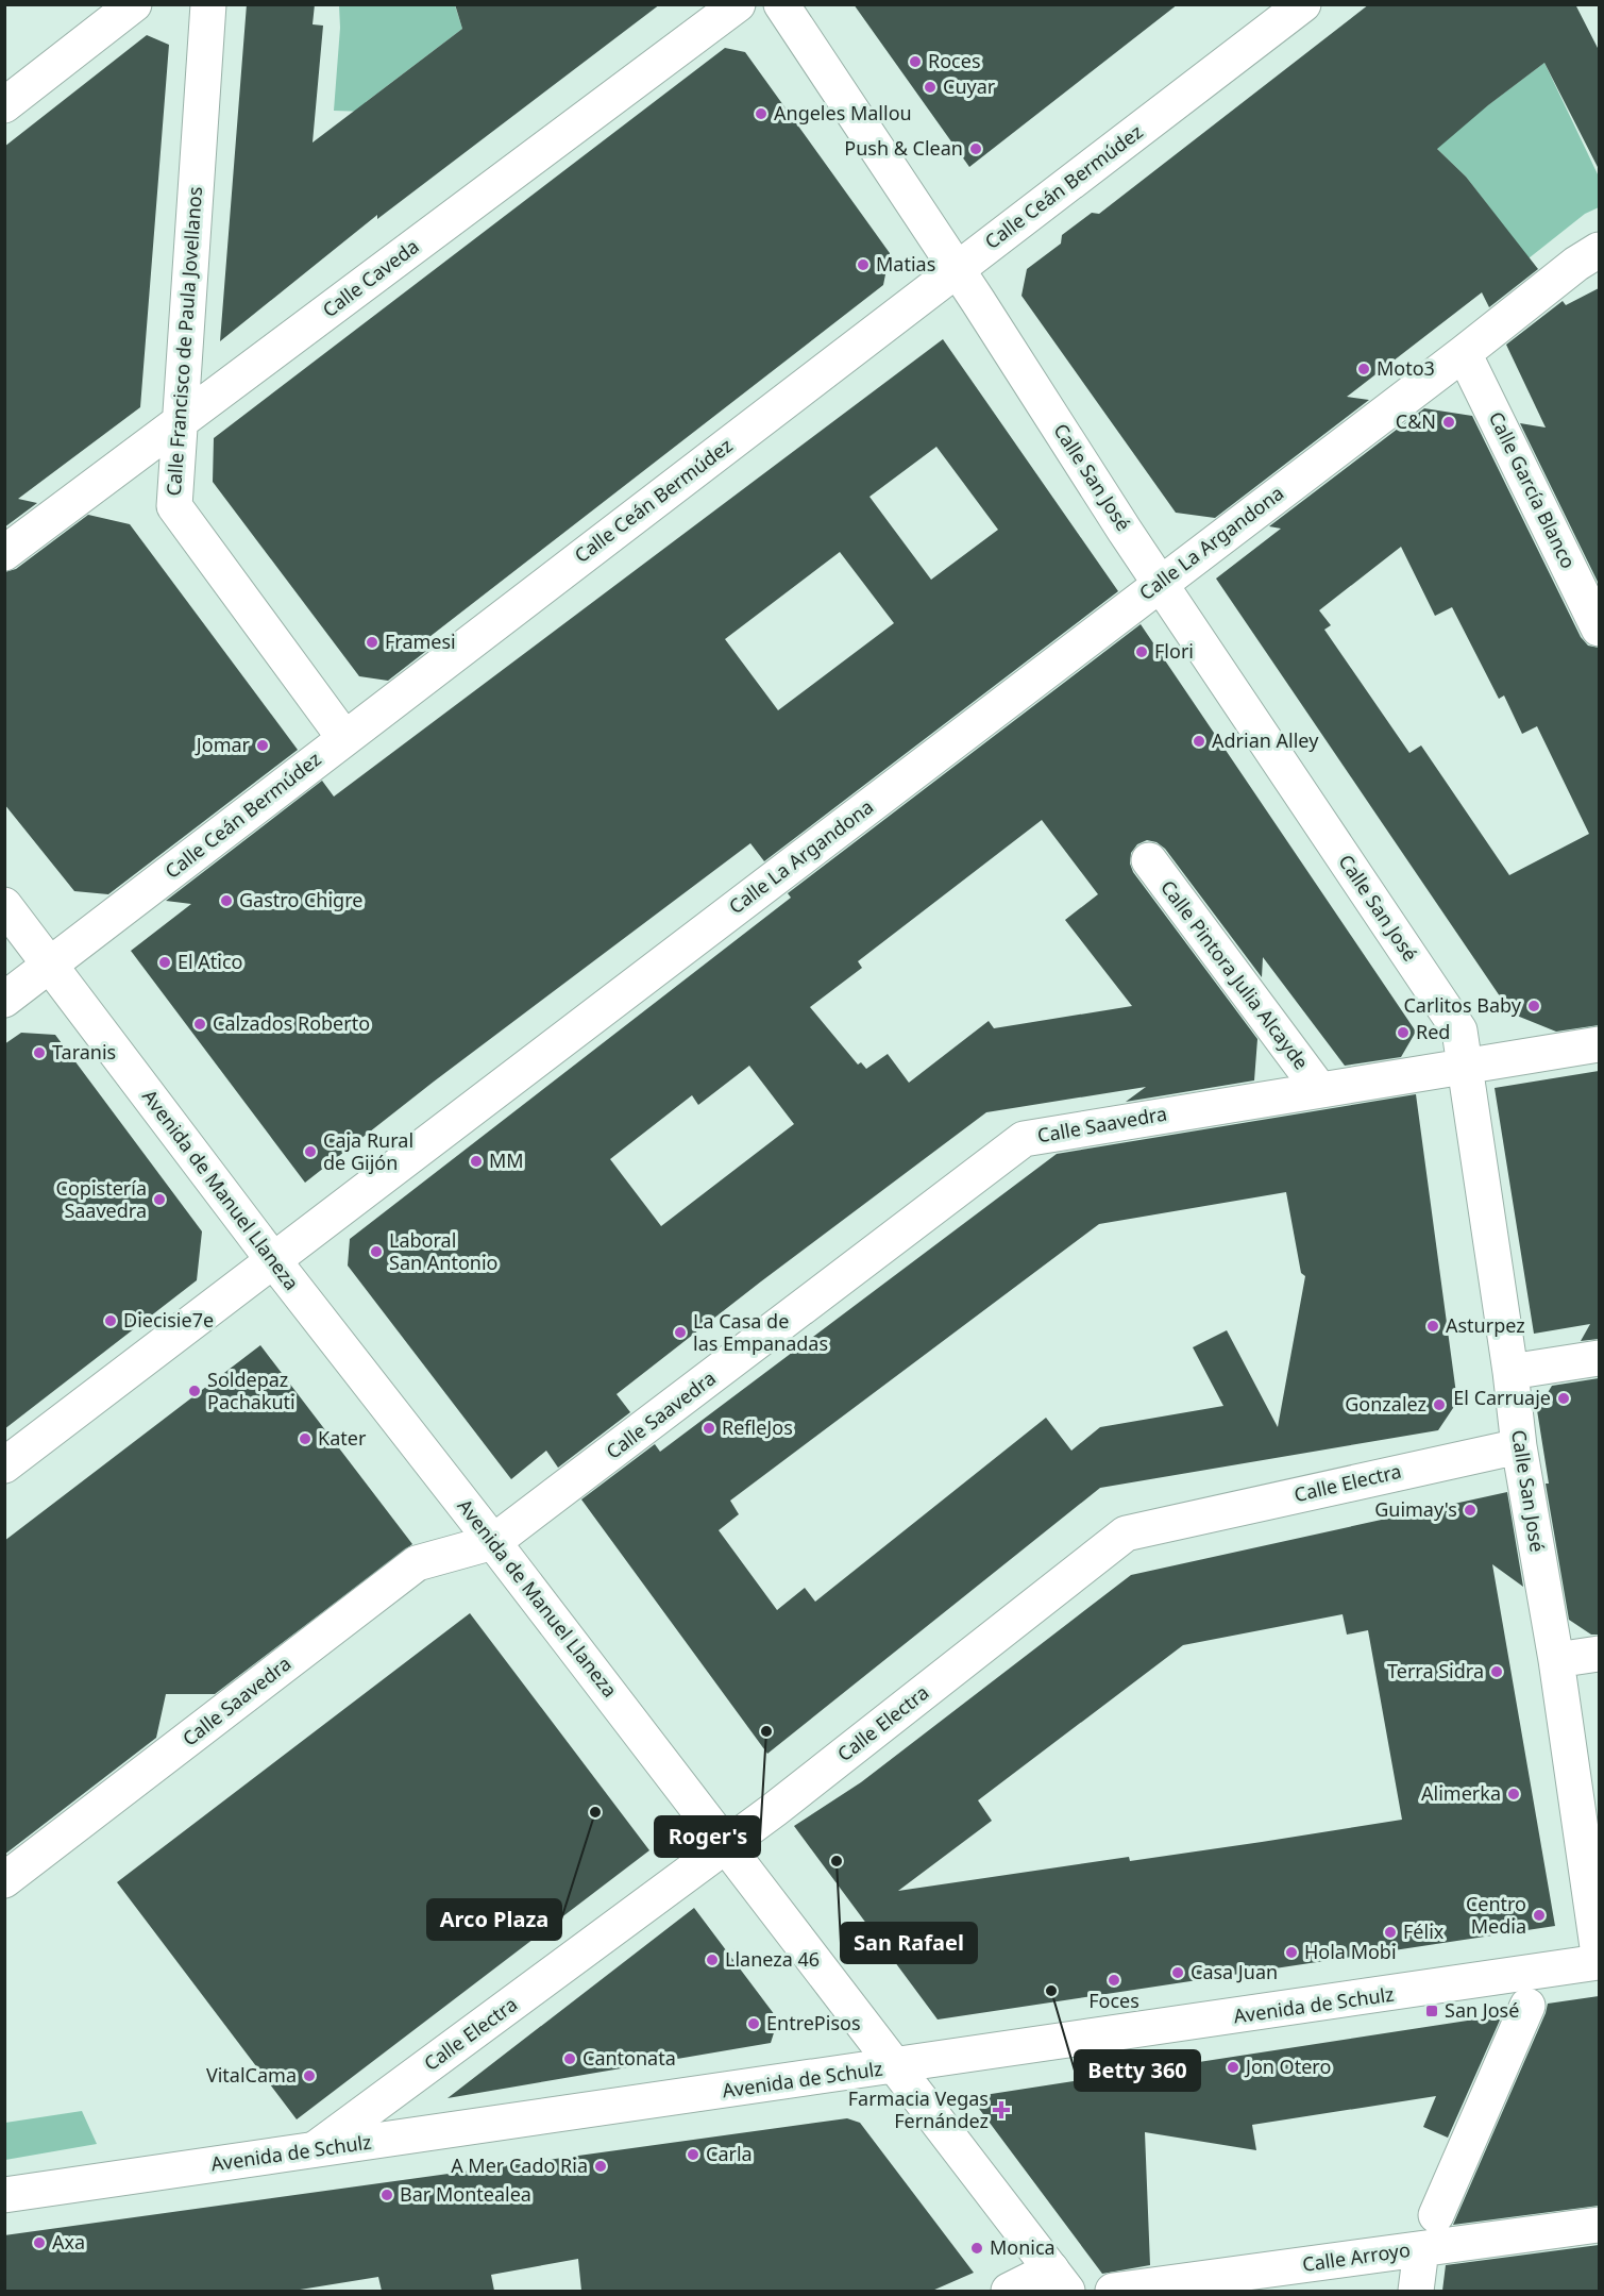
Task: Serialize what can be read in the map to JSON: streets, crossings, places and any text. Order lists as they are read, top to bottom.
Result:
{
  "streets": {
    "street": [
      "Calle Ceán Bermúdez",
      "Calle Caveda",
      "Calle Francisco de Paula Jovellanos",
      "Calle San José",
      "Calle García Blanco",
      "Calle La Argandona",
      "Calle Pintora Julia Alcayde",
      "Calle Saavedra",
      "Avenida de Manuel Llaneza",
      "Calle Electra",
      "Avenida de Schulz",
      "Calle Arroyo"
    ]
  },
  "crossings": [
    ["Calle Ceán Bermúdez", "Calle Francisco de Paula Jovellanos"],
    ["Calle Ceán Bermúdez", "Calle San José"],
    ["Calle Ceán Bermúdez", "Avenida de Manuel Llaneza"],
    ["Calle Caveda", "Calle Francisco de Paula Jovellanos"],
    ["Calle San José", "Calle La Argandona"],
    ["Calle San José", "Calle Saavedra"],
    ["Calle San José", "Calle Electra"],
    ["Calle García Blanco", "Calle La Argandona"],
    ["Calle La Argandona", "Avenida de Manuel Llaneza"],
    ["Calle Pintora Julia Alcayde", "Calle Saavedra"],
    ["Calle Saavedra", "Avenida de Manuel Llaneza"],
    ["Avenida de Manuel Llaneza", "Calle Electra"],
    ["Avenida de Manuel Llaneza", "Avenida de Schulz"],
    ["Calle Electra", "Avenida de Schulz"]
  ],
  "places": {
    "other": [
      "Roces",
      "Cuyar",
      "Angeles Mallou",
      "Push & Clean",
      "Matias",
      "Moto3",
      "C&N",
      "Framesi",
      "Flori",
      "Adrian Alley",
      "Jomar",
      "Gastro Chigre",
      "El Atico",
      "Carlitos Baby",
      "Calzados Roberto",
      "Red",
      "Taranis",
      "Caja Rural de Gijón",
      "MM",
      "Copistería Saavedra",
      "Laboral San Antonio",
      "Diecisie7e",
      "Asturpez",
      "La Casa de las Empanadas",
      "Soldepaz Pachakuti",
      "El Carruaje",
      "Gonzalez",
      "RefleJos",
      "Kater",
      "Guimay's",
      "Terra Sidra",
      "Roger's",
      "Alimerka",
      "Arco Plaza",
      "San Rafael",
      "Centro Media",
      "Félix",
      "Hola Mobi",
      "Llaneza 46",
      "Casa Juan",
      "Foces",
      "Betty 360",
      "EntrePisos",
      "Cantonata",
      "Jon Otero",
      "VitalCama",
      "Carla",
      "A Mer Cado Ria",
      "Bar Montealea",
      "Axa",
      "Monica"
    ],
    "transit": ["San José"],
    "health": ["Farmacia Vegas Fernández"]
  }
}
